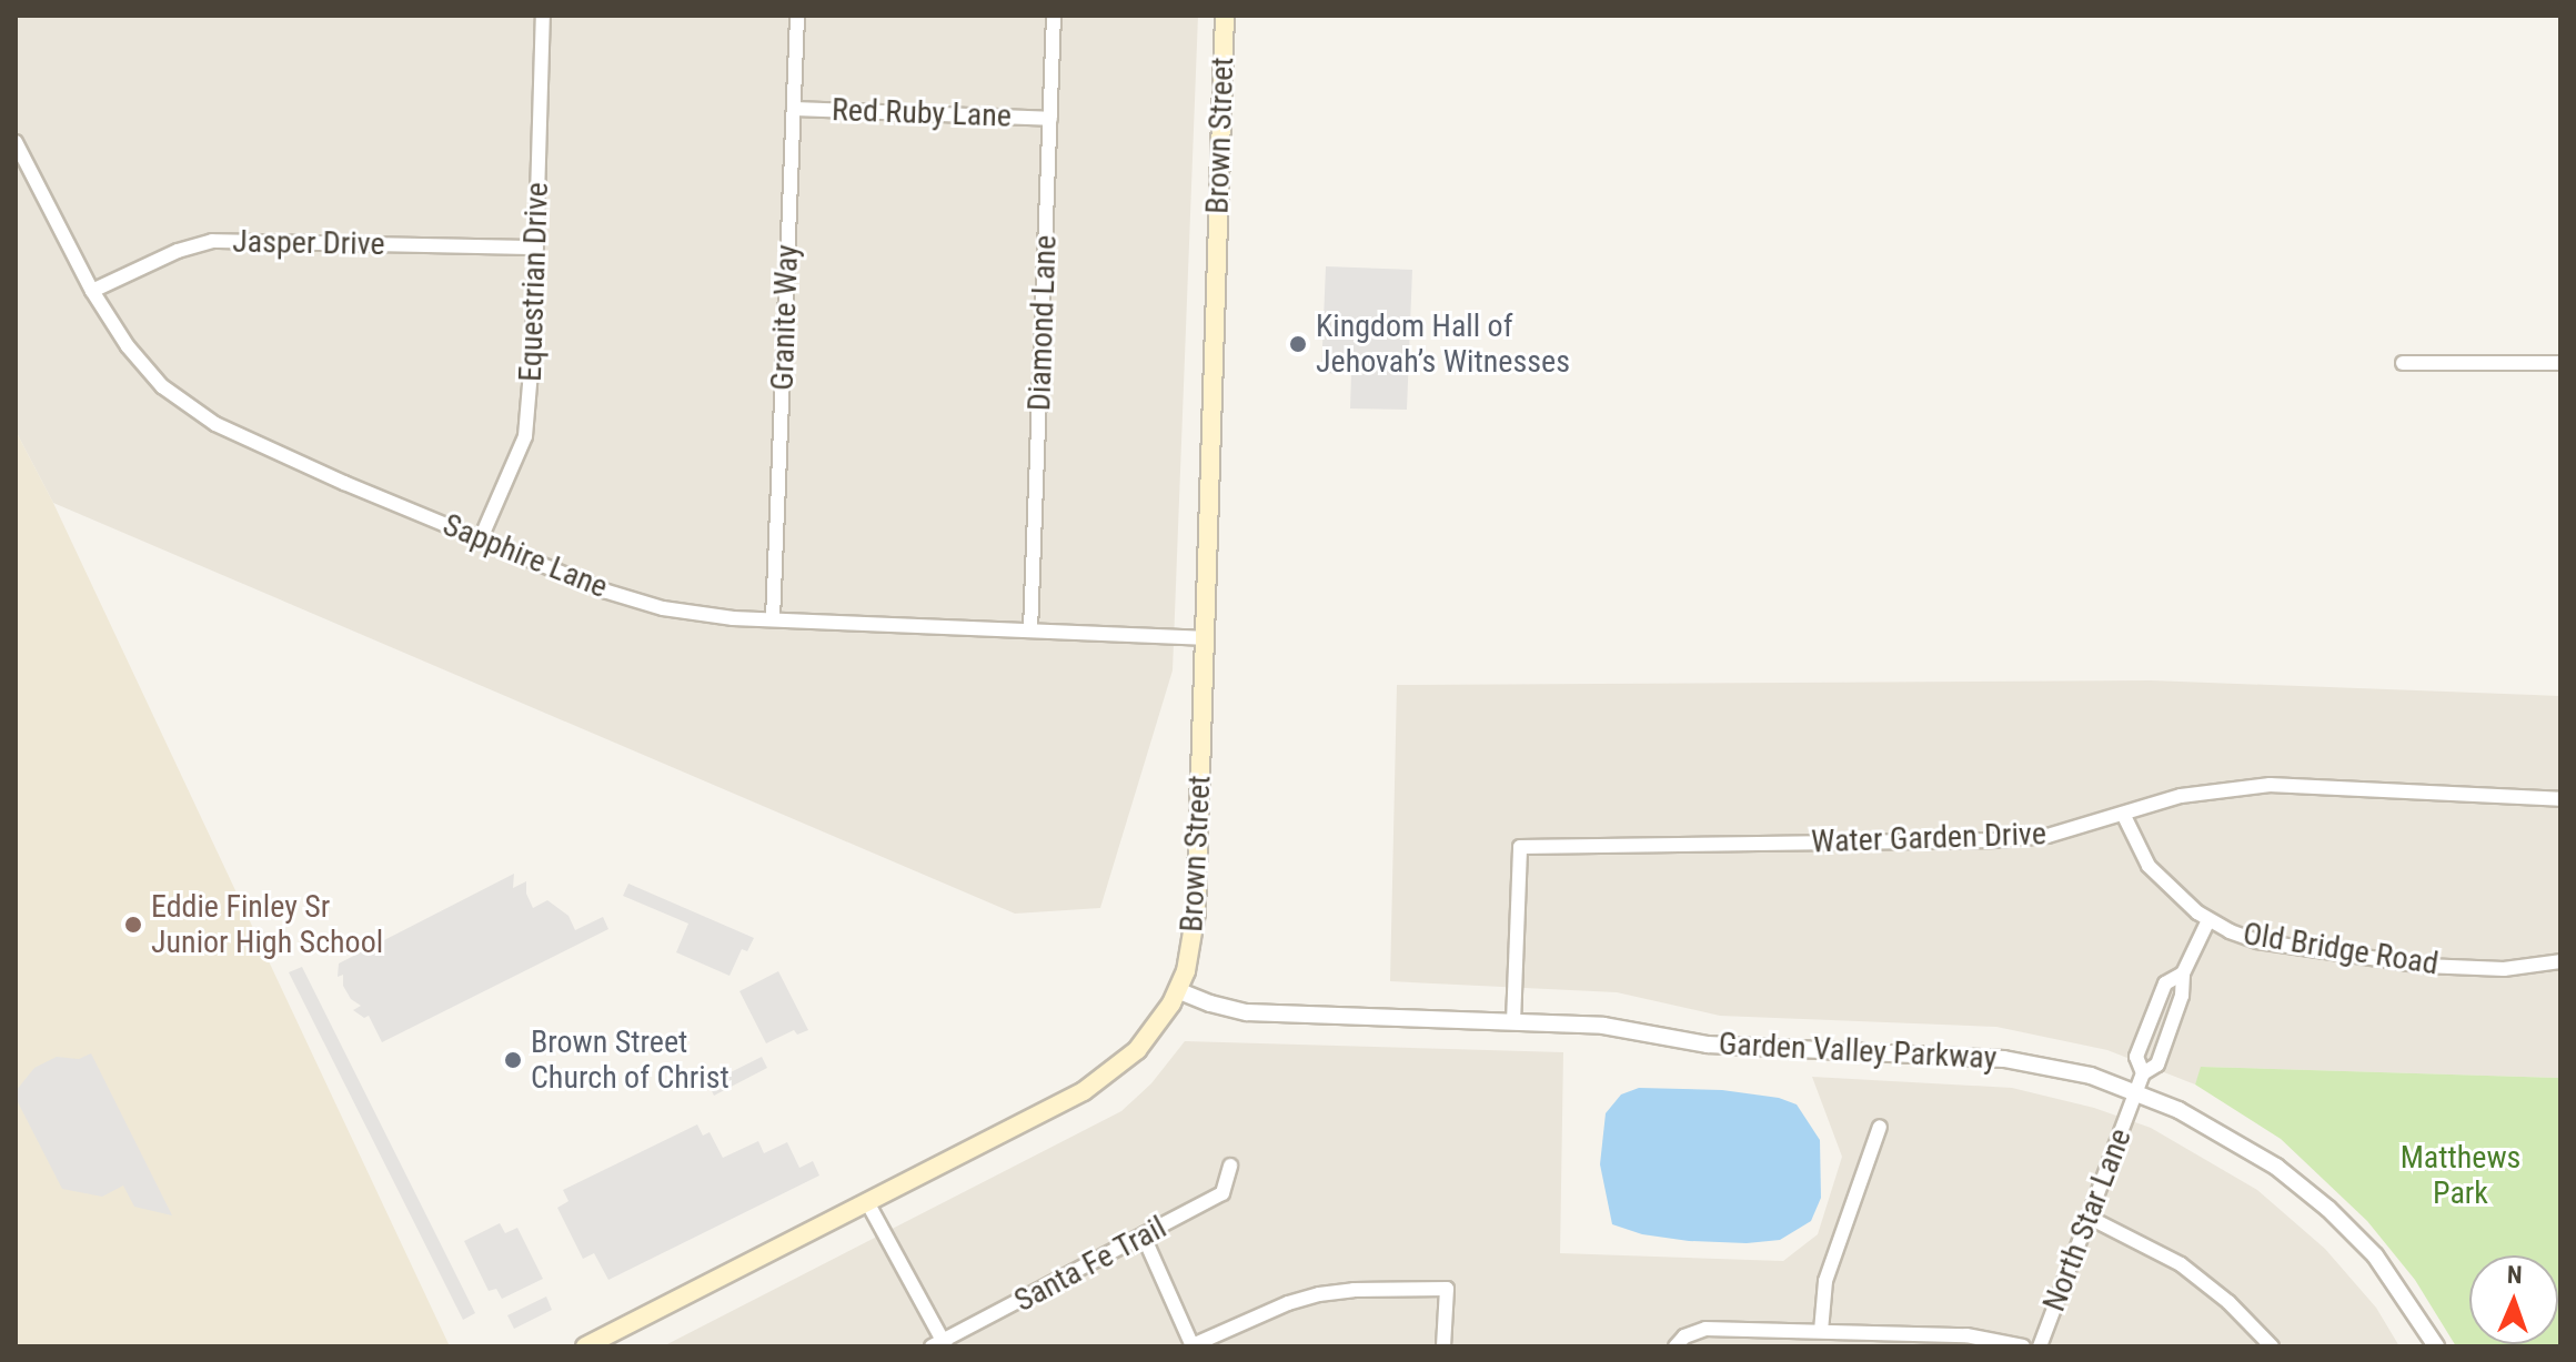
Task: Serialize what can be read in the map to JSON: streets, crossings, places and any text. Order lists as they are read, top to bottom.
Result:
{
  "streets": {
    "main road": ["Brown Street"],
    "street": [
      "Red Ruby Lane",
      "Jasper Drive",
      "Equestrian Drive",
      "Granite Way",
      "Diamond Lane",
      "Sapphire Lane",
      "Water Garden Drive",
      "Old Bridge Road",
      "Garden Valley Parkway",
      "North Star Lane",
      "Santa Fe Trail"
    ]
  },
  "crossings": [
    ["Red Ruby Lane", "Granite Way"],
    ["Red Ruby Lane", "Diamond Lane"],
    ["Brown Street", "Sapphire Lane"],
    ["Brown Street", "Garden Valley Parkway"],
    ["Jasper Drive", "Equestrian Drive"],
    ["Jasper Drive", "Sapphire Lane"],
    ["Equestrian Drive", "Sapphire Lane"],
    ["Granite Way", "Sapphire Lane"],
    ["Diamond Lane", "Sapphire Lane"],
    ["Water Garden Drive", "Old Bridge Road"],
    ["Water Garden Drive", "Garden Valley Parkway"],
    ["Garden Valley Parkway", "North Star Lane"]
  ],
  "parks": ["Matthews Park"],
  "places": ["Kingdom Hall of Jehovah’s Witnesses", "Eddie Finley Sr Junior High School", "Brown Street Church of Christ"],
  "north": "top"
}
